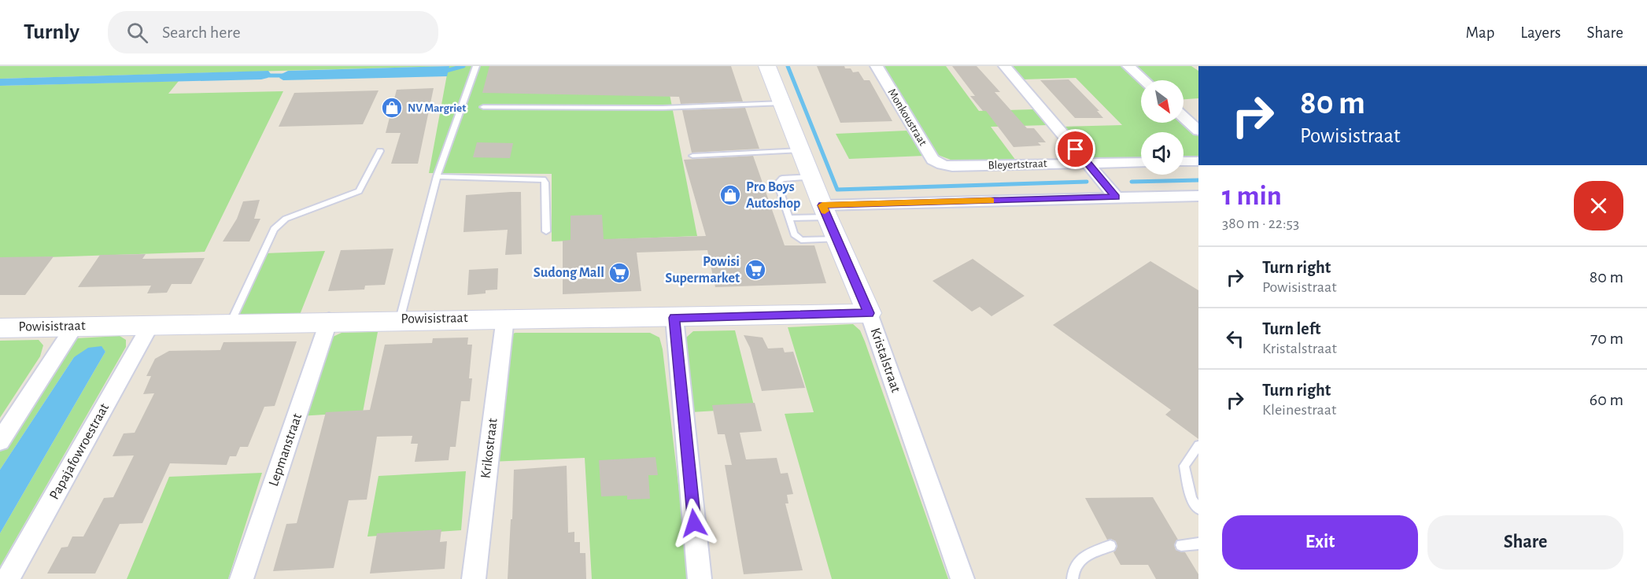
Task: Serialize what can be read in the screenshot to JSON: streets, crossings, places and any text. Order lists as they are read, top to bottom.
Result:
{
  "streets": {
    "street": [
      "Monkoustraat",
      "Bleyertstraat",
      "Powisistraat",
      "Kristalstraat",
      "Krikostraat",
      "Lepmanstraat",
      "Papajafowroestraat"
    ]
  },
  "crossings": [
    ["Monkoustraat", "Bleyertstraat"],
    ["Powisistraat", "Kristalstraat"],
    ["Powisistraat", "Krikostraat"],
    ["Powisistraat", "Lepmanstraat"],
    ["Powisistraat", "Papajafowroestraat"]
  ],
  "places": {
    "shop": ["NV Margriet", "Pro Boys Autoshop"],
    "supermarket": ["Powisi Supermarket", "Sudong Mall"]
  },
  "north": "bottom right",
  "page": {
    "header": "Turnly",
    "search": "Search here",
    "nav": ["Map", "Layers", "Share"],
    "turn": ["80 m", "Powisistraat"],
    "heading": ["1 min", "380 m · 22:53"],
    "list": [
      {
        "name": "Turn right",
        "note": "Powisistraat",
        "value": "80 m"
      },
      {
        "name": "Turn left",
        "note": "Kristalstraat",
        "value": "70 m"
      },
      {
        "name": "Turn right",
        "note": "Kleinestraat",
        "value": "60 m"
      }
    ],
    "buttons": ["Exit", "Share"]
  }
}
